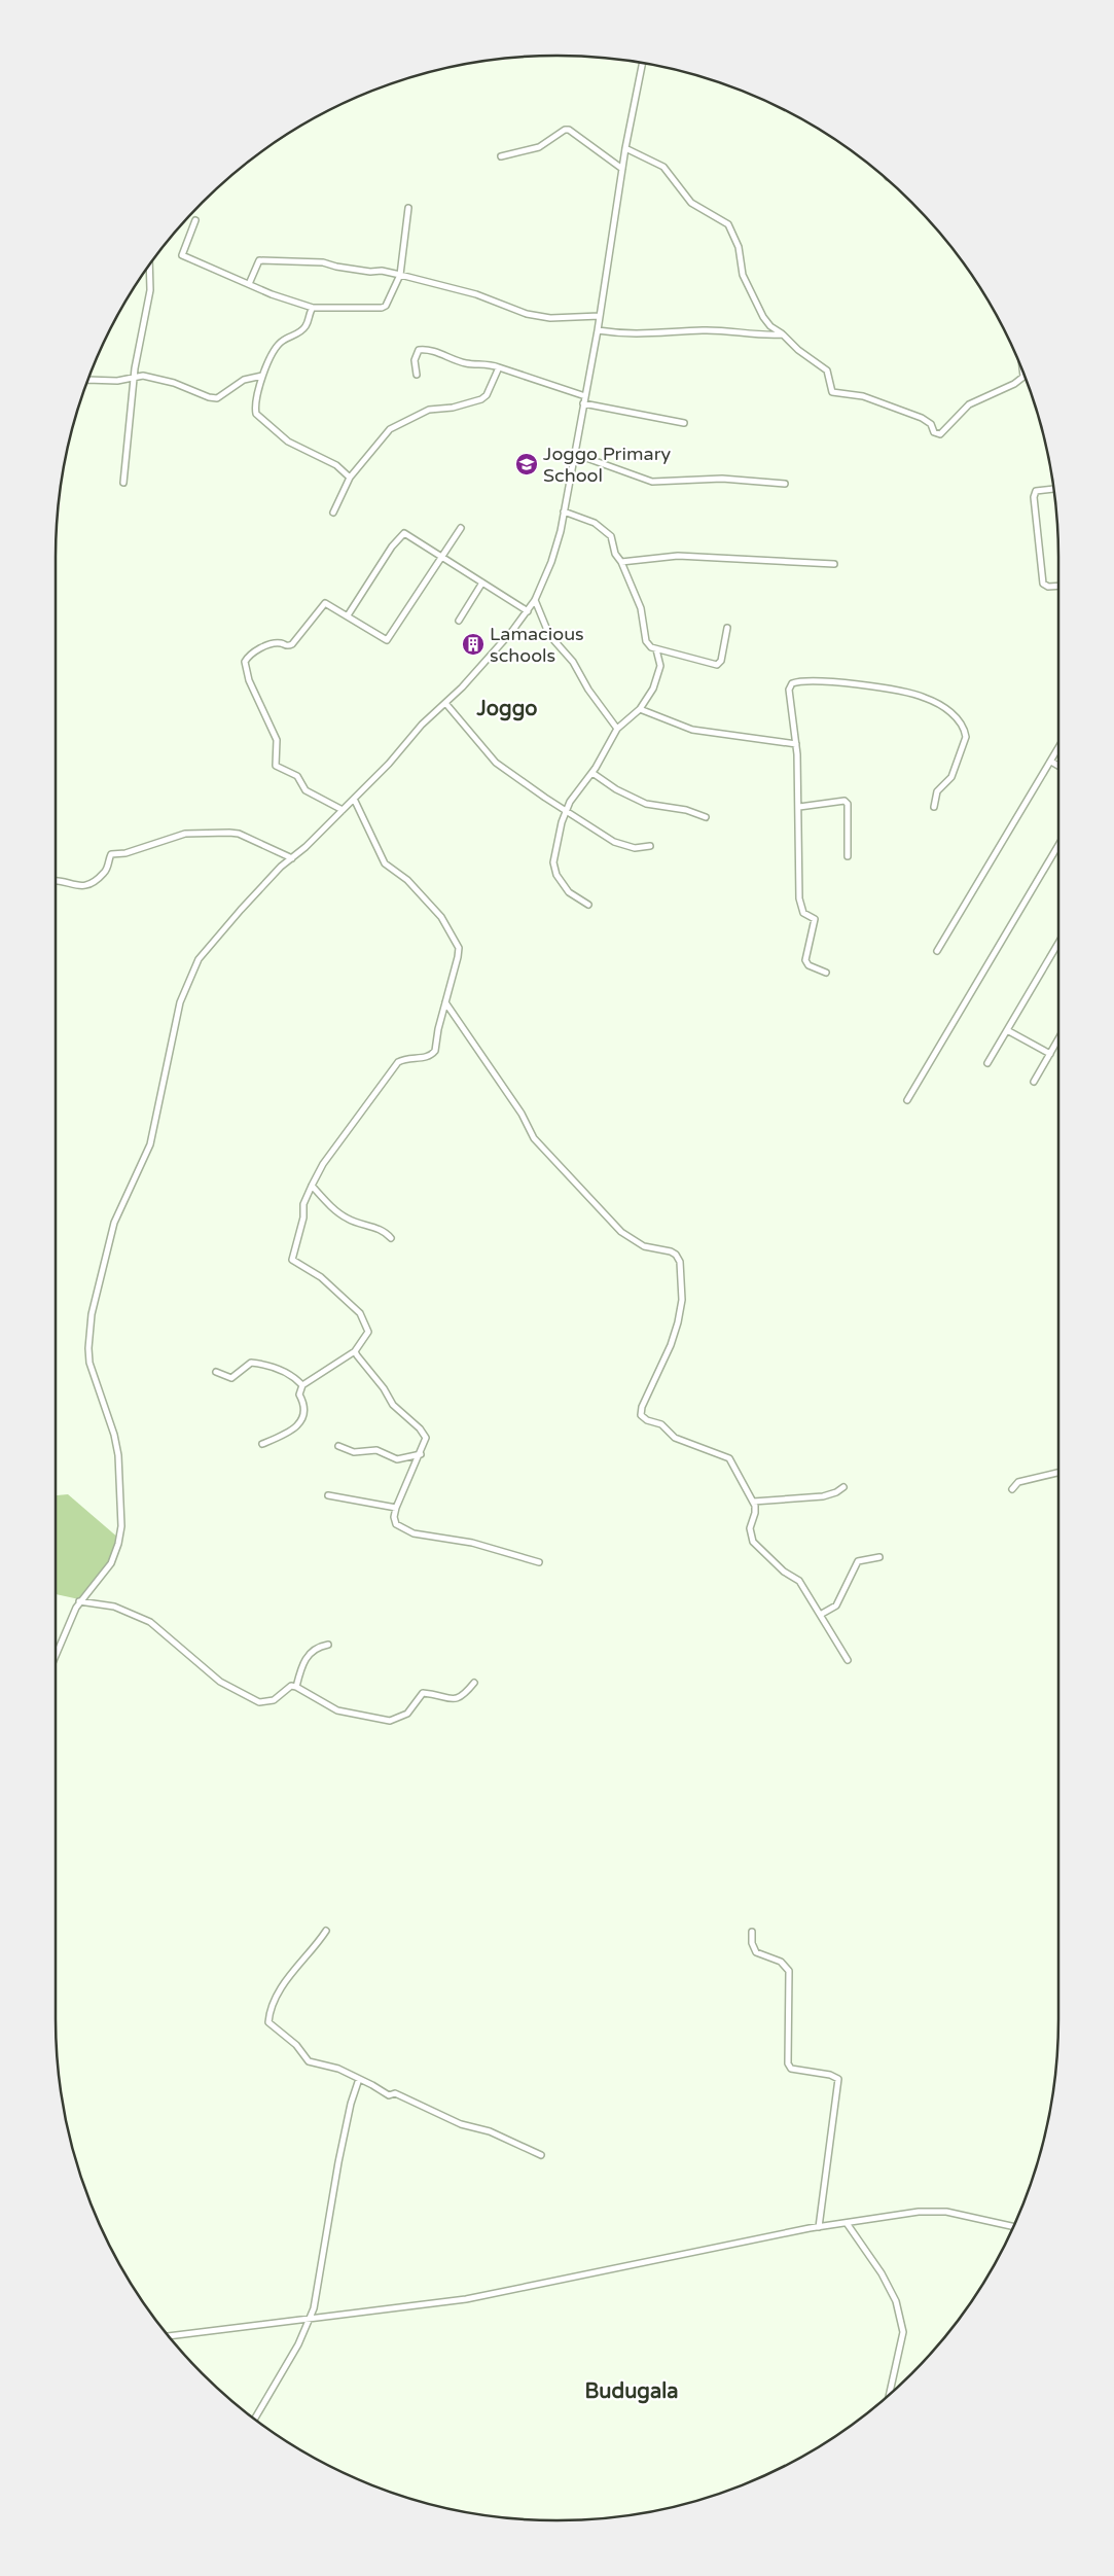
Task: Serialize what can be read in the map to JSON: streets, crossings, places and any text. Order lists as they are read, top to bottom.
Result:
{
  "districts": ["Joggo", "Budugala"],
  "places": {
    "school or university": ["Joggo Primary School"],
    "building": ["Lamacious schools"]
  }
}
